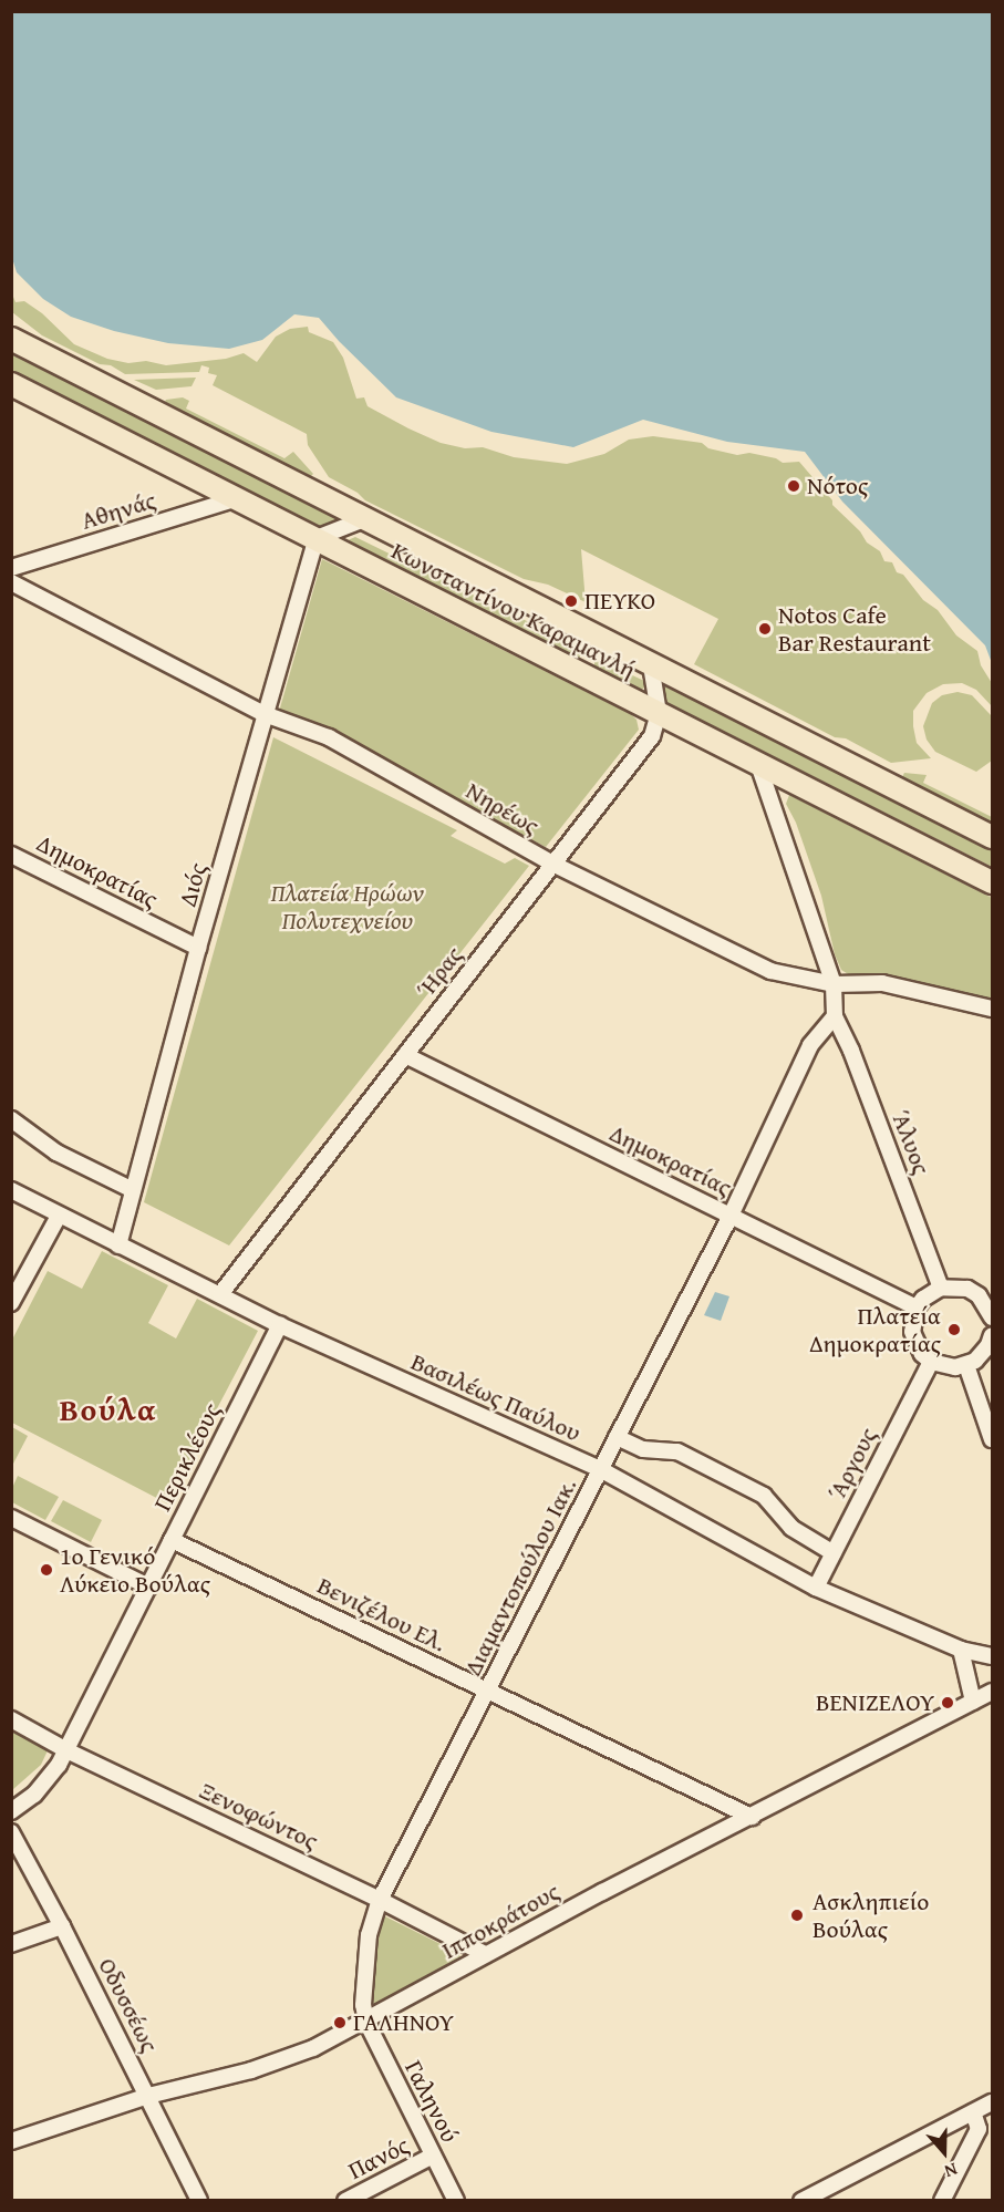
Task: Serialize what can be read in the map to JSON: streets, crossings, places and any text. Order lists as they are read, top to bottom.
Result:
{
  "streets": {
    "highway": ["Κωνσταντίνου Καραμανλή"],
    "street": [
      "Αθηνάς",
      "Νηρέως",
      "Δημοκρατίας",
      "Διός",
      "Ήρας",
      "Άλυος",
      "Βασιλέως Παύλου",
      "Περικλέους",
      "Άργους",
      "Διαμαντοπούλου Ιακ.",
      "Βενιζέλου Ελ.",
      "Ξενοφώντος",
      "Ιπποκράτους",
      "Οδυσσέως",
      "Γαληνού",
      "Πανός"
    ]
  },
  "crossings": [
    ["Αθηνάς", "Κωνσταντίνου Καραμανλή"],
    ["Κωνσταντίνου Καραμανλή", "Διός"],
    ["Κωνσταντίνου Καραμανλή", "Ήρας"],
    ["Νηρέως", "Διός"],
    ["Νηρέως", "Ήρας"],
    ["Δημοκρατίας", "Διός"],
    ["Δημοκρατίας", "Ήρας"],
    ["Δημοκρατίας", "Διαμαντοπούλου Ιακ."],
    ["Διός", "Βασιλέως Παύλου"],
    ["Ήρας", "Βασιλέως Παύλου"],
    ["Άλυος", "Διαμαντοπούλου Ιακ."],
    ["Βασιλέως Παύλου", "Περικλέους"],
    ["Βασιλέως Παύλου", "Άργους"],
    ["Βασιλέως Παύλου", "Διαμαντοπούλου Ιακ."],
    ["Περικλέους", "Βενιζέλου Ελ."],
    ["Περικλέους", "Ξενοφώντος"],
    ["Διαμαντοπούλου Ιακ.", "Βενιζέλου Ελ."],
    ["Διαμαντοπούλου Ιακ.", "Ξενοφώντος"],
    ["Διαμαντοπούλου Ιακ.", "Ιπποκράτους"],
    ["Διαμαντοπούλου Ιακ.", "Γαληνού"],
    ["Βενιζέλου Ελ.", "Ιπποκράτους"],
    ["Ξενοφώντος", "Ιπποκράτους"],
    ["Ιπποκράτους", "Οδυσσέως"],
    ["Ιπποκράτους", "Γαληνού"],
    ["Γαληνού", "Πανός"]
  ],
  "districts": ["Βούλα"],
  "parks": ["Πλατεία Ηρώων Πολυτεχνείου"],
  "places": [
    "Νότος",
    "ΠΕΥΚΟ",
    "Notos Cafe Bar Restaurant",
    "Πλατεία Δημοκρατίας",
    "1ο Γενικό Λύκειο Βούλας",
    "ΒΕΝΙΖΕΛΟΥ",
    "Ασκληπιείο Βούλας",
    "ΓΑΛΗΝΟΥ"
  ],
  "north": "bottom"
}
